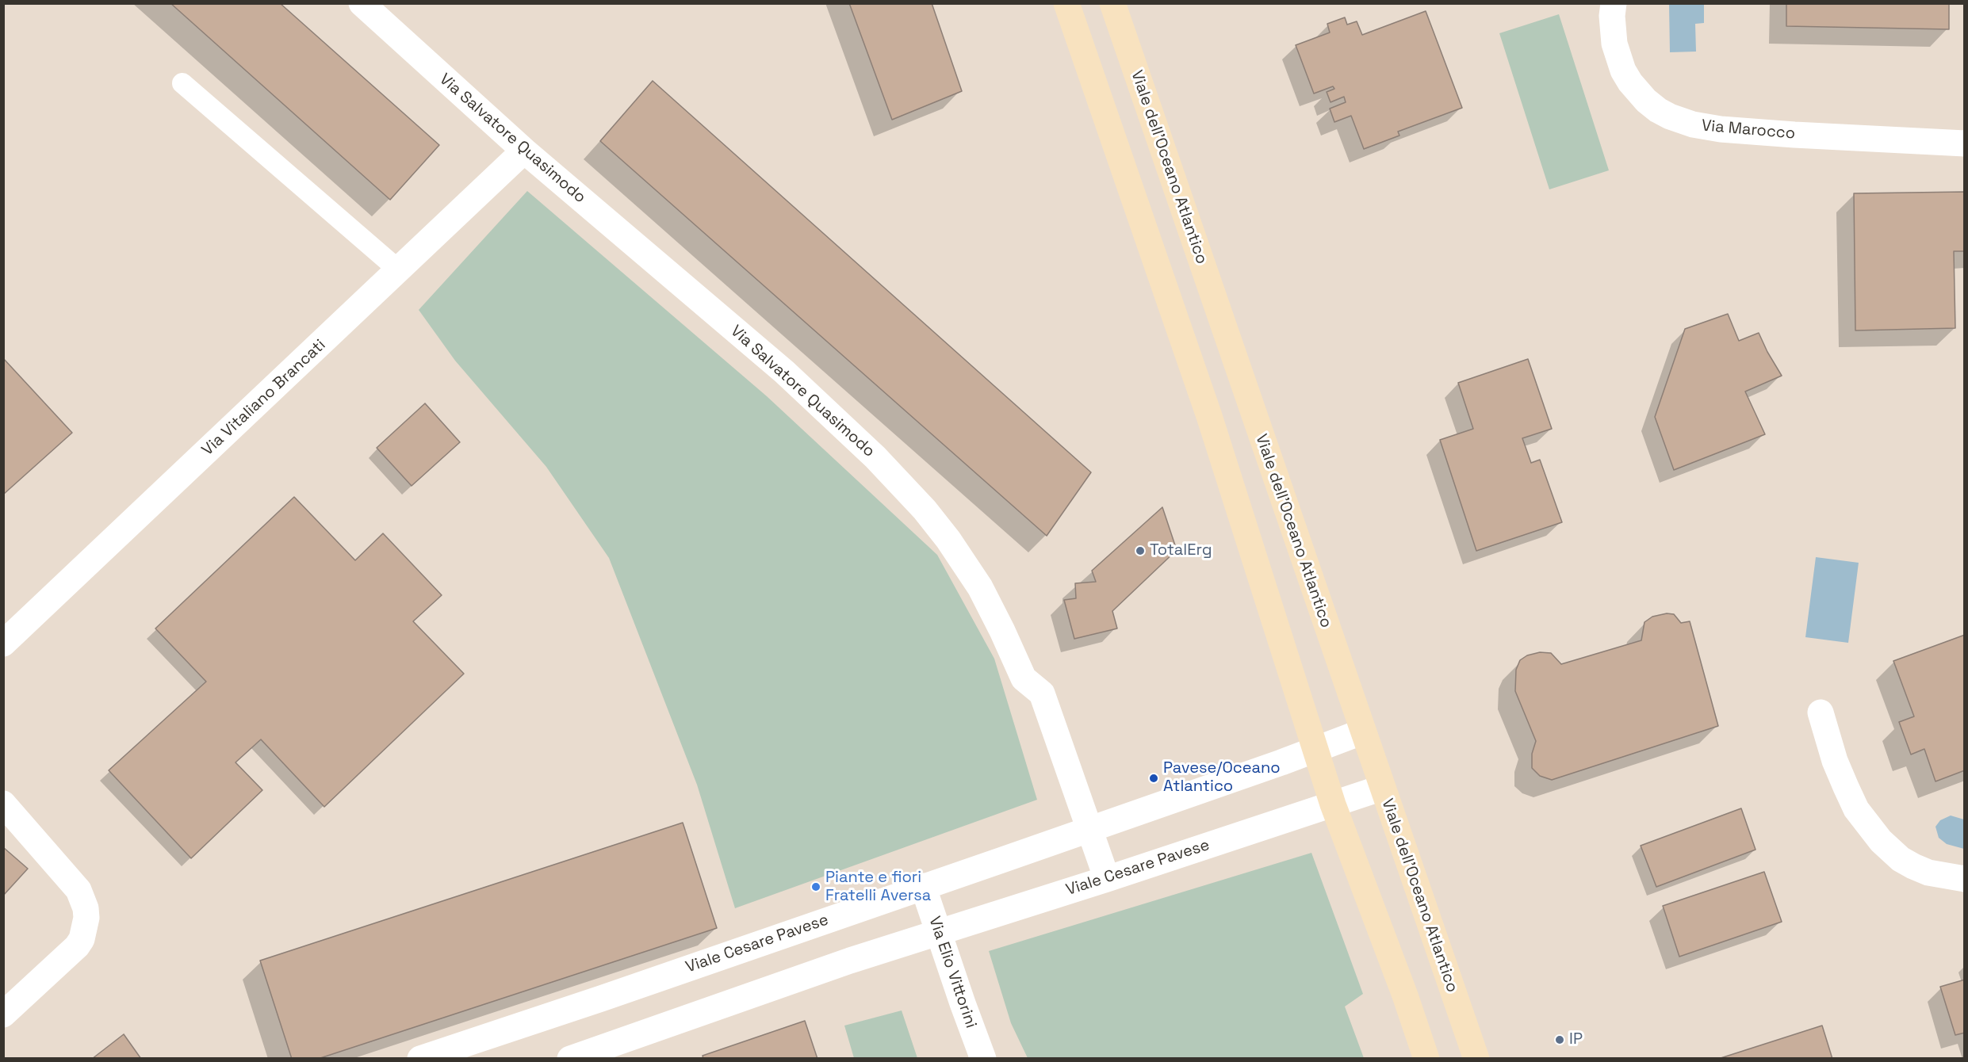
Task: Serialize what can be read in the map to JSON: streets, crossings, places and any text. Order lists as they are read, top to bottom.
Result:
{
  "streets": {
    "main road": ["Viale dell'Oceano Atlantico"],
    "street": [
      "Via Marocco",
      "Via Salvatore Quasimodo",
      "Via Vitaliano Brancati",
      "Viale Cesare Pavese",
      "Via Elio Vittorini"
    ]
  },
  "crossings": [
    ["Via Salvatore Quasimodo", "Via Vitaliano Brancati"],
    ["Via Salvatore Quasimodo", "Viale Cesare Pavese"],
    ["Viale dell'Oceano Atlantico", "Viale Cesare Pavese"],
    ["Viale Cesare Pavese", "Via Elio Vittorini"]
  ],
  "places": [
    "TotalErg",
    "Pavese/Oceano Atlantico",
    "Piante e fiori Fratelli Aversa",
    "IP"
  ]
}
